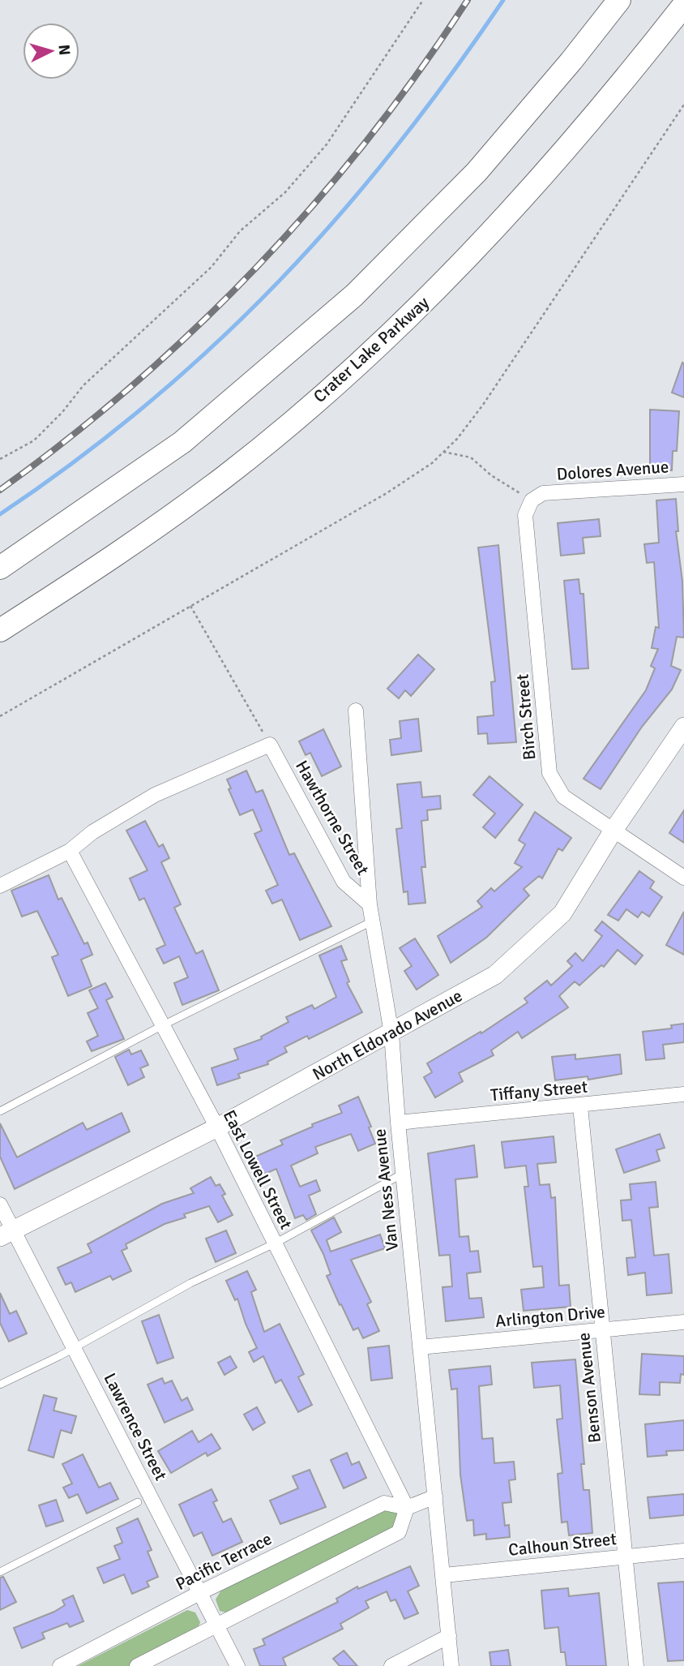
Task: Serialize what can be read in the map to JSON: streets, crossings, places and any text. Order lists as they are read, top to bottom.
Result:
{
  "streets": {
    "main road": ["Crater Lake Parkway"],
    "street": [
      "Dolores Avenue",
      "Birch Street",
      "Hawthorne Street",
      "North Eldorado Avenue",
      "Tiffany Street",
      "East Lowell Street",
      "Van Ness Avenue",
      "Arlington Drive",
      "Benson Avenue",
      "Lawrence Street",
      "Calhoun Street",
      "Pacific Terrace"
    ]
  },
  "crossings": [
    ["Dolores Avenue", "Birch Street"],
    ["Birch Street", "North Eldorado Avenue"],
    ["Hawthorne Street", "Van Ness Avenue"],
    ["North Eldorado Avenue", "East Lowell Street"],
    ["North Eldorado Avenue", "Van Ness Avenue"],
    ["North Eldorado Avenue", "Lawrence Street"],
    ["Tiffany Street", "Van Ness Avenue"],
    ["Tiffany Street", "Benson Avenue"],
    ["East Lowell Street", "Pacific Terrace"],
    ["Van Ness Avenue", "Arlington Drive"],
    ["Van Ness Avenue", "Calhoun Street"],
    ["Van Ness Avenue", "Pacific Terrace"],
    ["Arlington Drive", "Benson Avenue"],
    ["Benson Avenue", "Calhoun Street"],
    ["Lawrence Street", "Pacific Terrace"]
  ],
  "north": "right"
}
